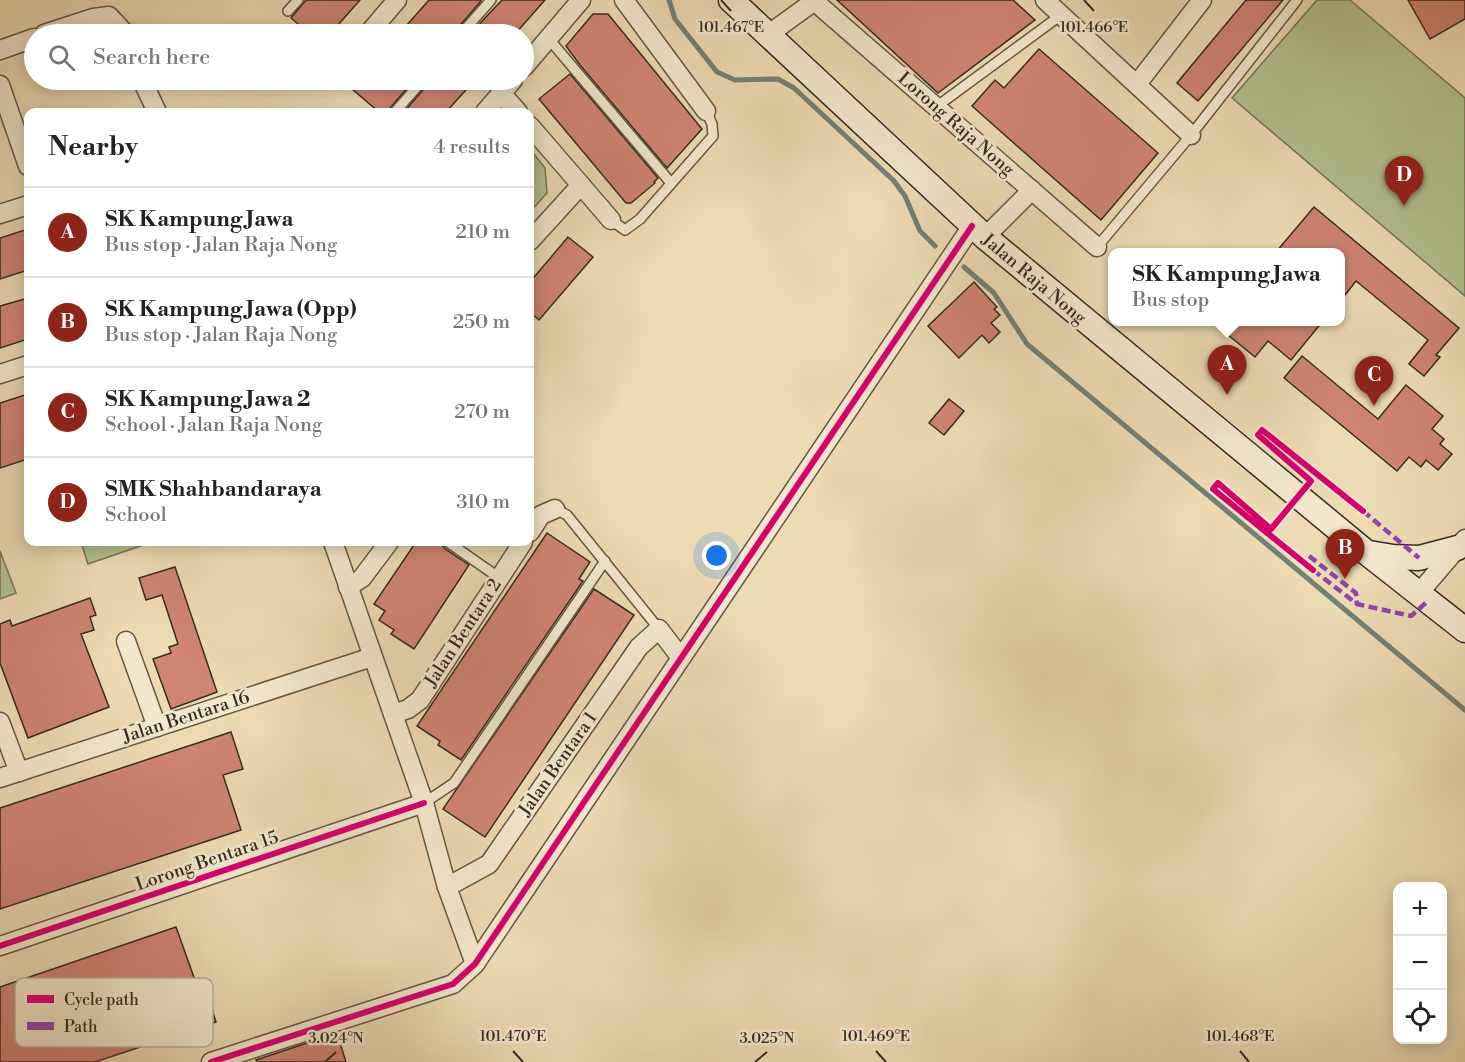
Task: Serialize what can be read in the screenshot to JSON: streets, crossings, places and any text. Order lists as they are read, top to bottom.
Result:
{
  "streets": {
    "main road": ["Jalan Raja Nong"],
    "street": [
      "Lorong Raja Nong",
      "Jalan Bentara 2",
      "Jalan Bentara 16",
      "Jalan Bentara 1",
      "Lorong Bentara 15"
    ]
  },
  "legend": ["Cycle path", "Path"],
  "page": {
    "search": "Search here",
    "heading": ["Nearby", "4 results"],
    "pins": [
      "D",
      "A",
      "C",
      "B"
    ],
    "list": [
      {
        "mark": "A",
        "name": "SK Kampung Jawa",
        "note": "Bus stop · Jalan Raja Nong",
        "value": "210 m"
      },
      {
        "mark": "B",
        "name": "SK Kampung Jawa (Opp)",
        "note": "Bus stop · Jalan Raja Nong",
        "value": "250 m"
      },
      {
        "mark": "C",
        "name": "SK Kampung Jawa 2",
        "note": "School · Jalan Raja Nong",
        "value": "270 m"
      },
      {
        "mark": "D",
        "name": "SMK Shahbandaraya",
        "note": "School",
        "value": "310 m"
      }
    ],
    "popup": ["SK Kampung Jawa", "Bus stop"],
    "map_buttons": ["+", "−"]
  },
  "coordinates": [
    "101.467°E",
    "101.466°E",
    "101.470°E",
    "101.469°E",
    "101.468°E",
    "3.024°N",
    "3.025°N"
  ]
}
